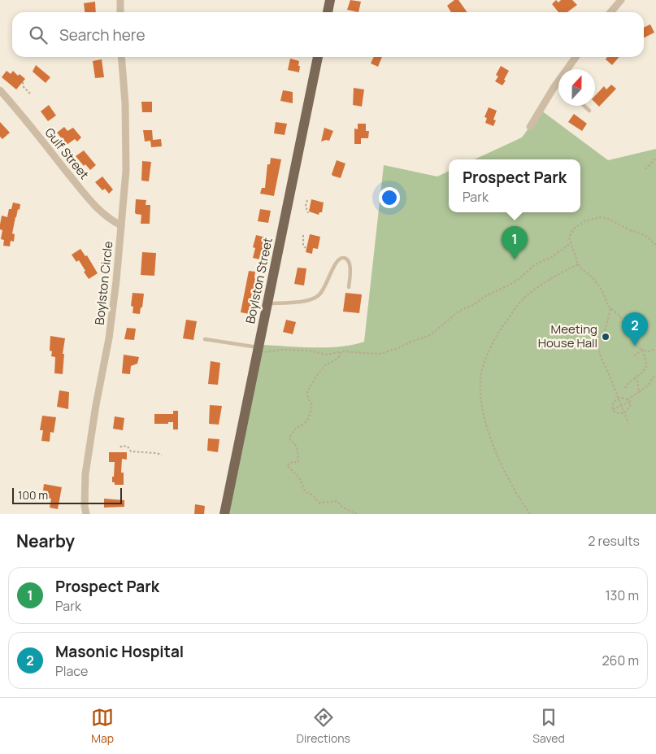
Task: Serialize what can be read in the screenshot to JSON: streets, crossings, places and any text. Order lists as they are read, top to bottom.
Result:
{
  "streets": {
    "main road": ["Boylston Street"],
    "street": ["Gulf Street", "Boylston Circle"]
  },
  "crossings": [
    ["Gulf Street", "Boylston Circle"]
  ],
  "places": ["Meeting House Hall"],
  "scale_bar": "100 m",
  "north": "top",
  "page": {
    "search": "Search here",
    "popup": ["Prospect Park", "Park"],
    "pins": ["1", "2"],
    "scale": "100 m",
    "heading": ["Nearby", "2 results"],
    "list": [
      {
        "mark": "1",
        "name": "Prospect Park",
        "note": "Park",
        "value": "130 m"
      },
      {
        "mark": "2",
        "name": "Masonic Hospital",
        "note": "Place",
        "value": "260 m"
      }
    ],
    "nav": ["Map", "Directions", "Saved"]
  }
}
